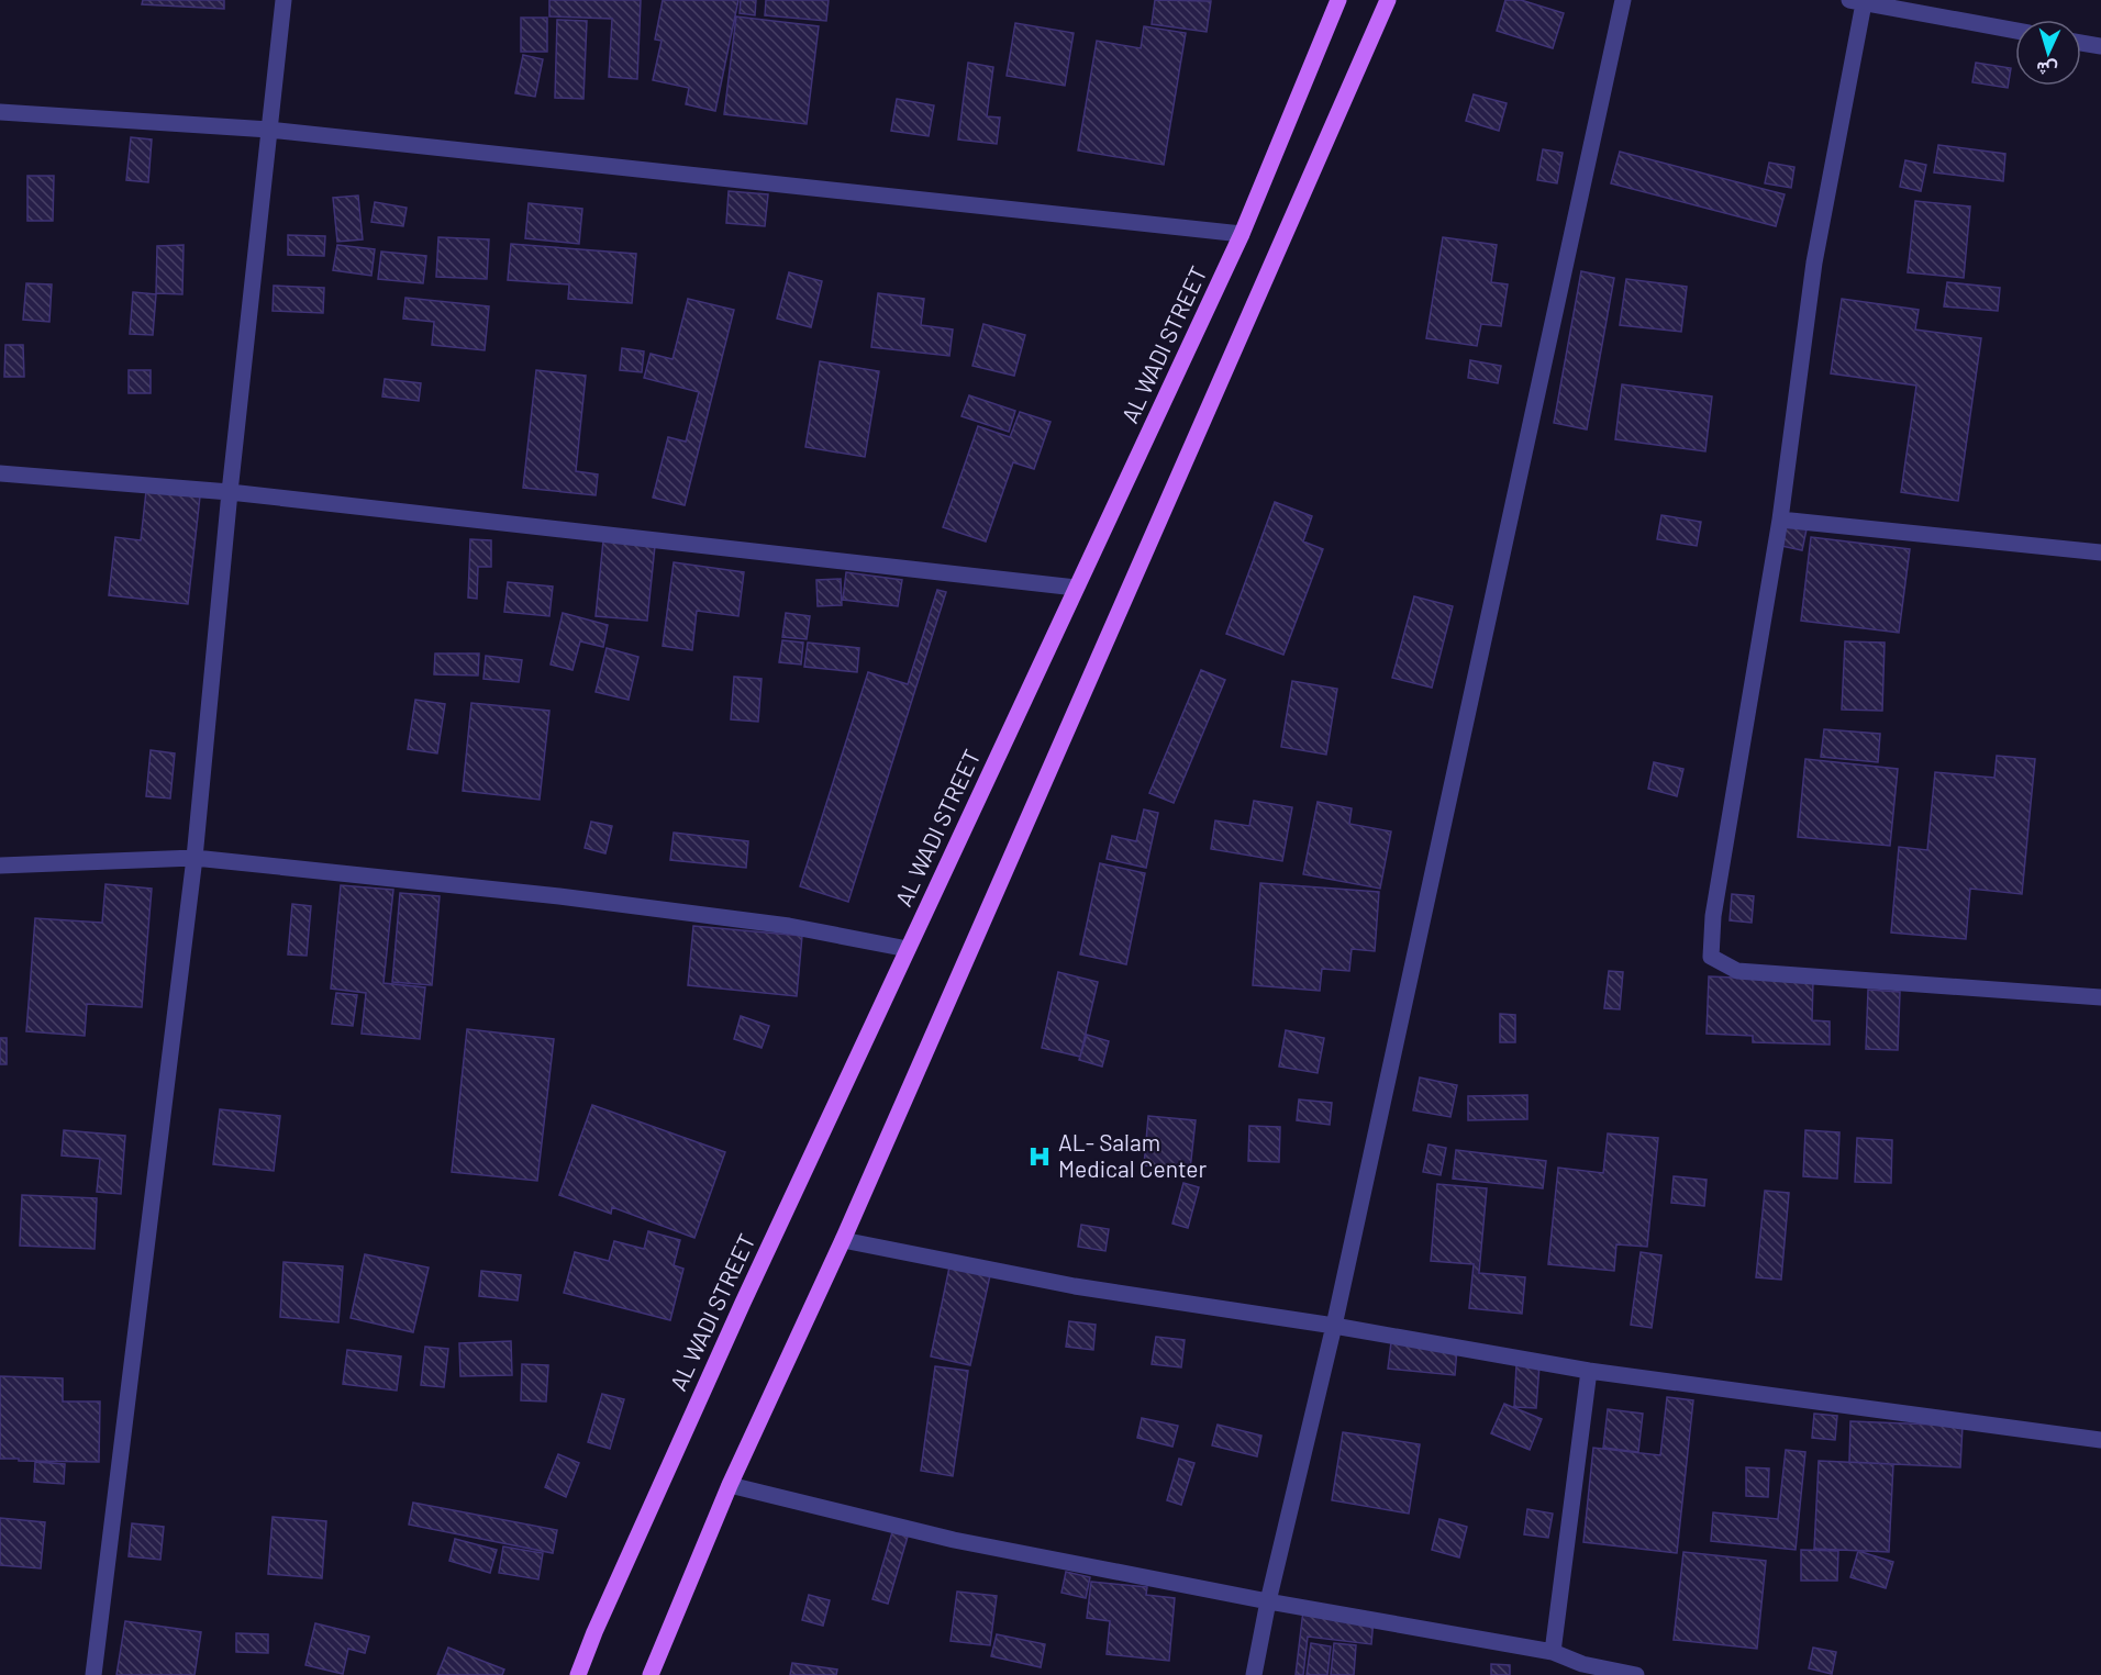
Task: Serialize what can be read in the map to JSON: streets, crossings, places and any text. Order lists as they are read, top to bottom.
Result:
{
  "streets": {
    "main road": ["AL WADI STREET"]
  },
  "places": {
    "hospital": ["AL- Salam Medical Center"]
  },
  "north": "bottom"
}
